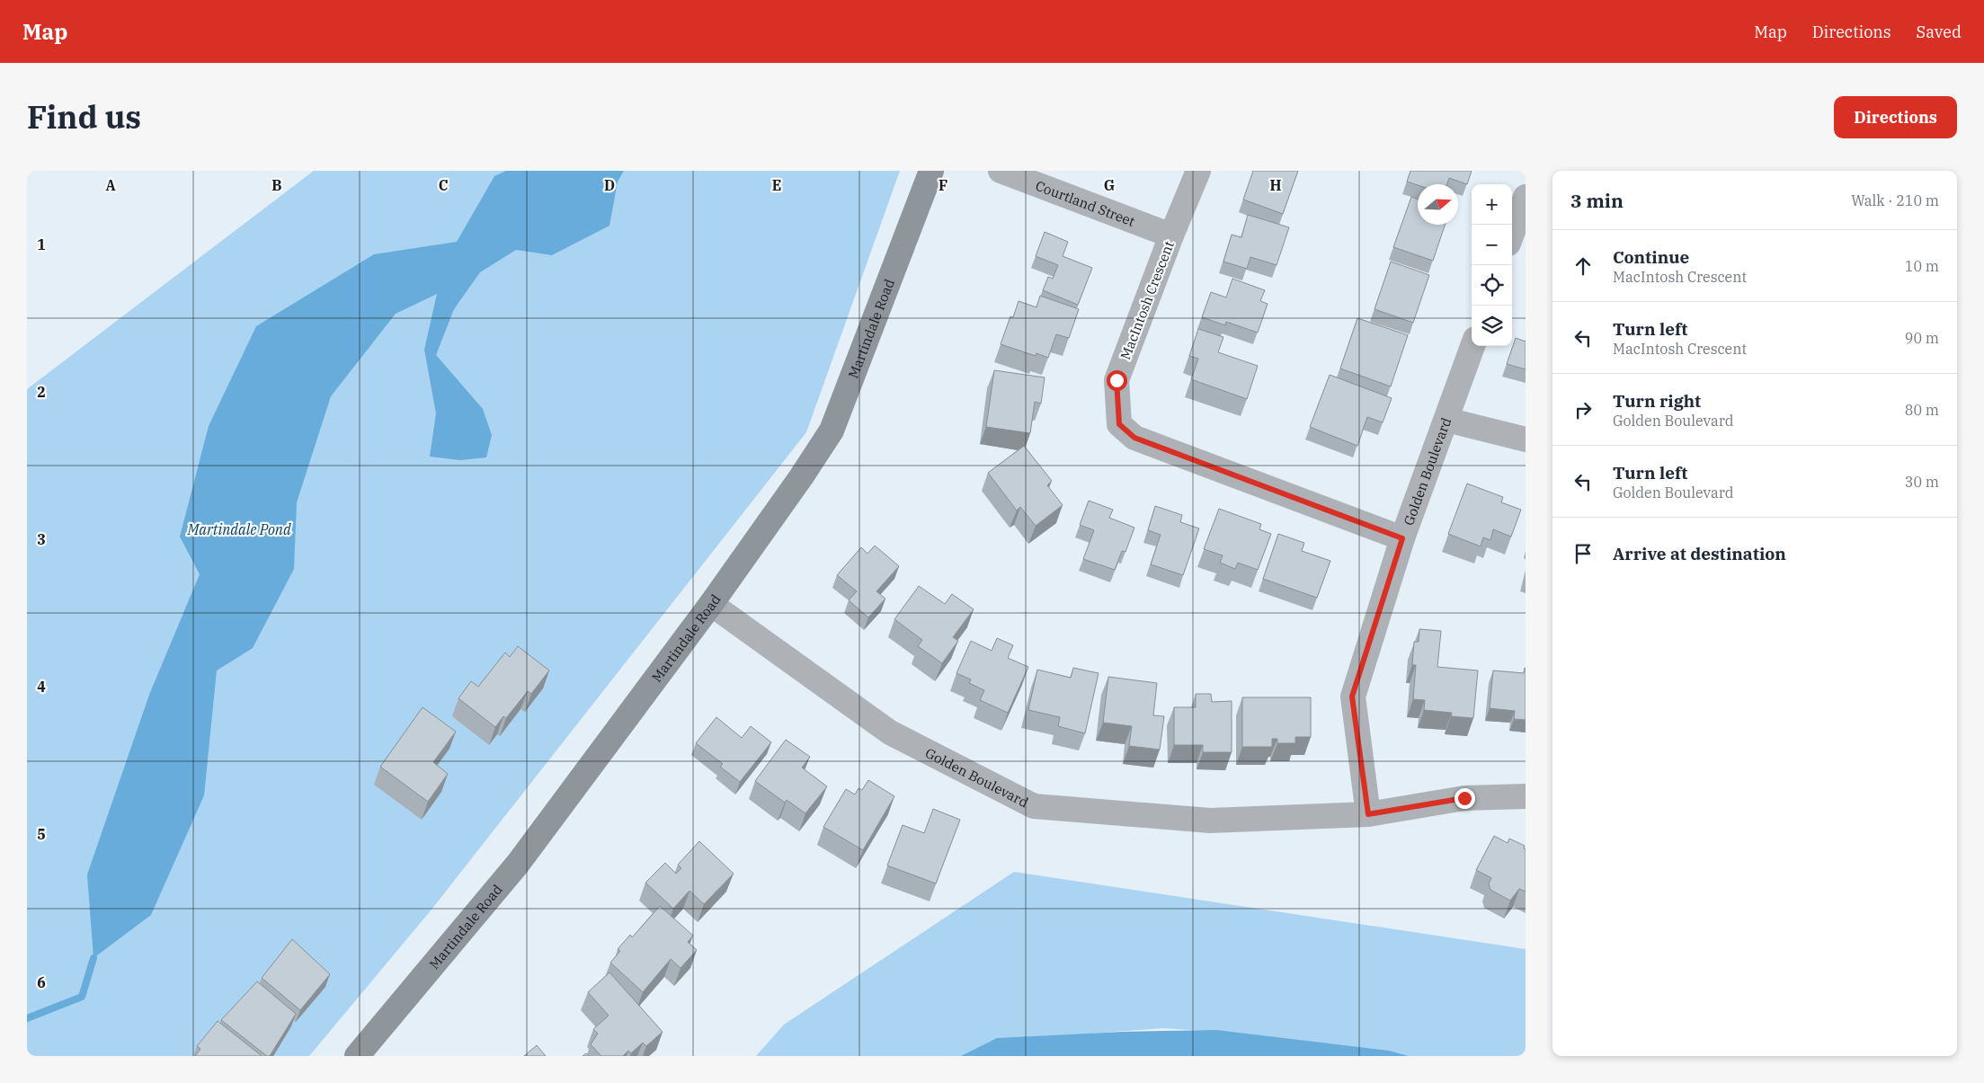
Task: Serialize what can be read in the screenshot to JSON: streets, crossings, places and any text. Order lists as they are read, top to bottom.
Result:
{
  "streets": {
    "main road": ["Martindale Road"],
    "street": ["Courtland Street", "MacIntosh Crescent", "Golden Boulevard"]
  },
  "crossings": [
    ["Courtland Street", "MacIntosh Crescent"],
    ["MacIntosh Crescent", "Golden Boulevard"],
    ["Martindale Road", "Golden Boulevard"]
  ],
  "water": ["Martindale Pond"],
  "north": "right",
  "page": {
    "header": "Map",
    "nav": ["Map", "Directions", "Saved"],
    "title": "Find us",
    "buttons": "Directions",
    "heading": ["3 min", "Walk · 210 m"],
    "map_buttons": ["+", "−"],
    "list": [
      ["Continue", "MacIntosh Crescent", "10 m"],
      ["Turn left", "MacIntosh Crescent", "90 m"],
      ["Turn right", "Golden Boulevard", "80 m"],
      ["Turn left", "Golden Boulevard", "30 m"],
      "Arrive at destination"
    ]
  },
  "grid": {
    "columns": [
      "A",
      "B",
      "C",
      "D",
      "E",
      "F",
      "G",
      "H"
    ],
    "rows": [
      "1",
      "2",
      "3",
      "4",
      "5",
      "6"
    ]
  }
}
